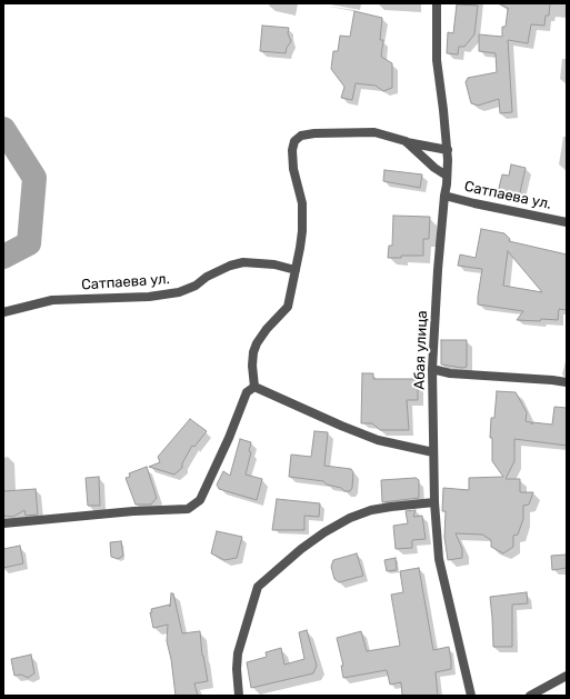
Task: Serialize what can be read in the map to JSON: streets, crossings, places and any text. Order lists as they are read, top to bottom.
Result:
{
  "streets": {
    "street": ["Сатпаева ул.", "Абая улица"]
  },
  "crossings": [
    ["Сатпаева ул.", "Абая улица"]
  ]
}
